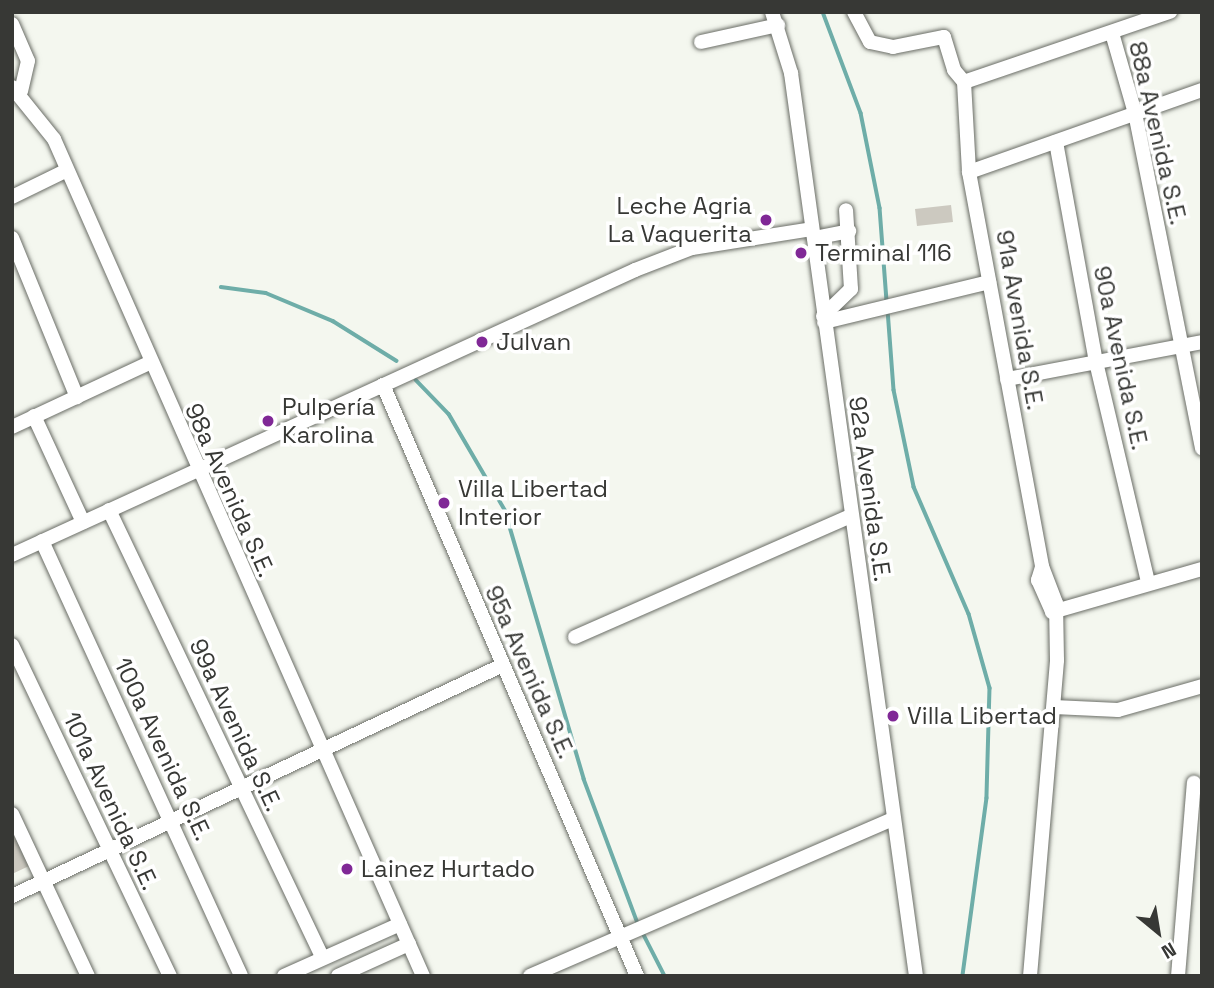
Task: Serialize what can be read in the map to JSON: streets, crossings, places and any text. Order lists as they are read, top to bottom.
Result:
{
  "streets": {
    "street": [
      "88a Avenida S.E.",
      "91a Avenida S.E.",
      "90a Avenida S.E.",
      "92a Avenida S.E.",
      "98a Avenida S.E.",
      "95a Avenida S.E.",
      "99a Avenida S.E.",
      "100a Avenida S.E.",
      "101a Avenida S.E."
    ]
  },
  "places": [
    "Leche Agria La Vaquerita",
    "Terminal 116",
    "Julvan",
    "Pulpería Karolina",
    "Villa Libertad Interior",
    "Villa Libertad",
    "Lainez Hurtado"
  ],
  "north": "bottom right"
}
